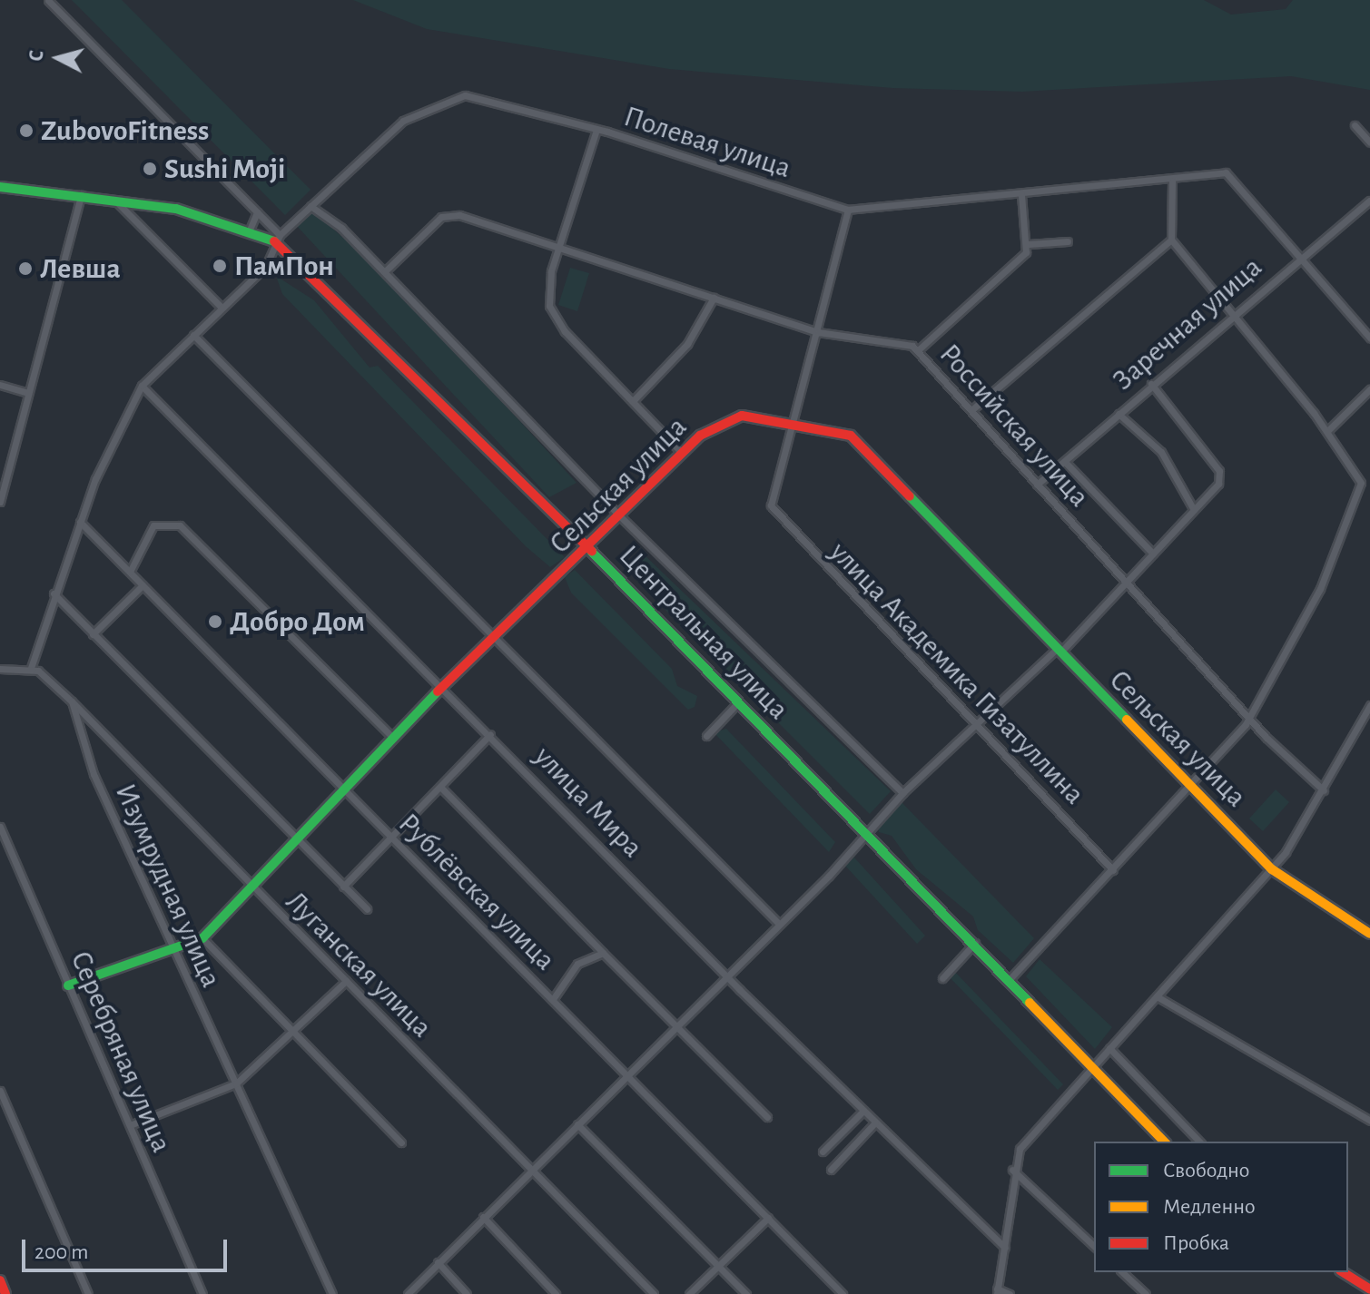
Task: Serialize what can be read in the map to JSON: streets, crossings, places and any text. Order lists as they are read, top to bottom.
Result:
{
  "streets": {
    "street": [
      "Полевая улица",
      "Заречная улица",
      "Российская улица",
      "Сельская улица",
      "Центральная улица",
      "улица Академика Гизатуллина",
      "улица Мира",
      "Изумрудная улица",
      "Рублёвская улица",
      "Луганская улица",
      "Серебряная улица"
    ]
  },
  "crossings": [
    ["Полевая улица", "Заречная улица"],
    ["Полевая улица", "Центральная улица"],
    ["Полевая улица", "улица Мира"],
    ["Заречная улица", "Российская улица"],
    ["Сельская улица", "Центральная улица"],
    ["Сельская улица", "улица Академика Гизатуллина"],
    ["Сельская улица", "улица Мира"],
    ["Сельская улица", "Изумрудная улица"],
    ["Сельская улица", "Рублёвская улица"],
    ["Сельская улица", "Луганская улица"],
    ["Сельская улица", "Серебряная улица"],
    ["Изумрудная улица", "Луганская улица"]
  ],
  "places": [
    "ZubovoFitness",
    "Sushi Moji",
    "ПамПон",
    "Левша",
    "Добро Дом"
  ],
  "legend": ["Свободно", "Медленно", "Пробка"],
  "scale_bar": "200 m",
  "north": "left"
}
